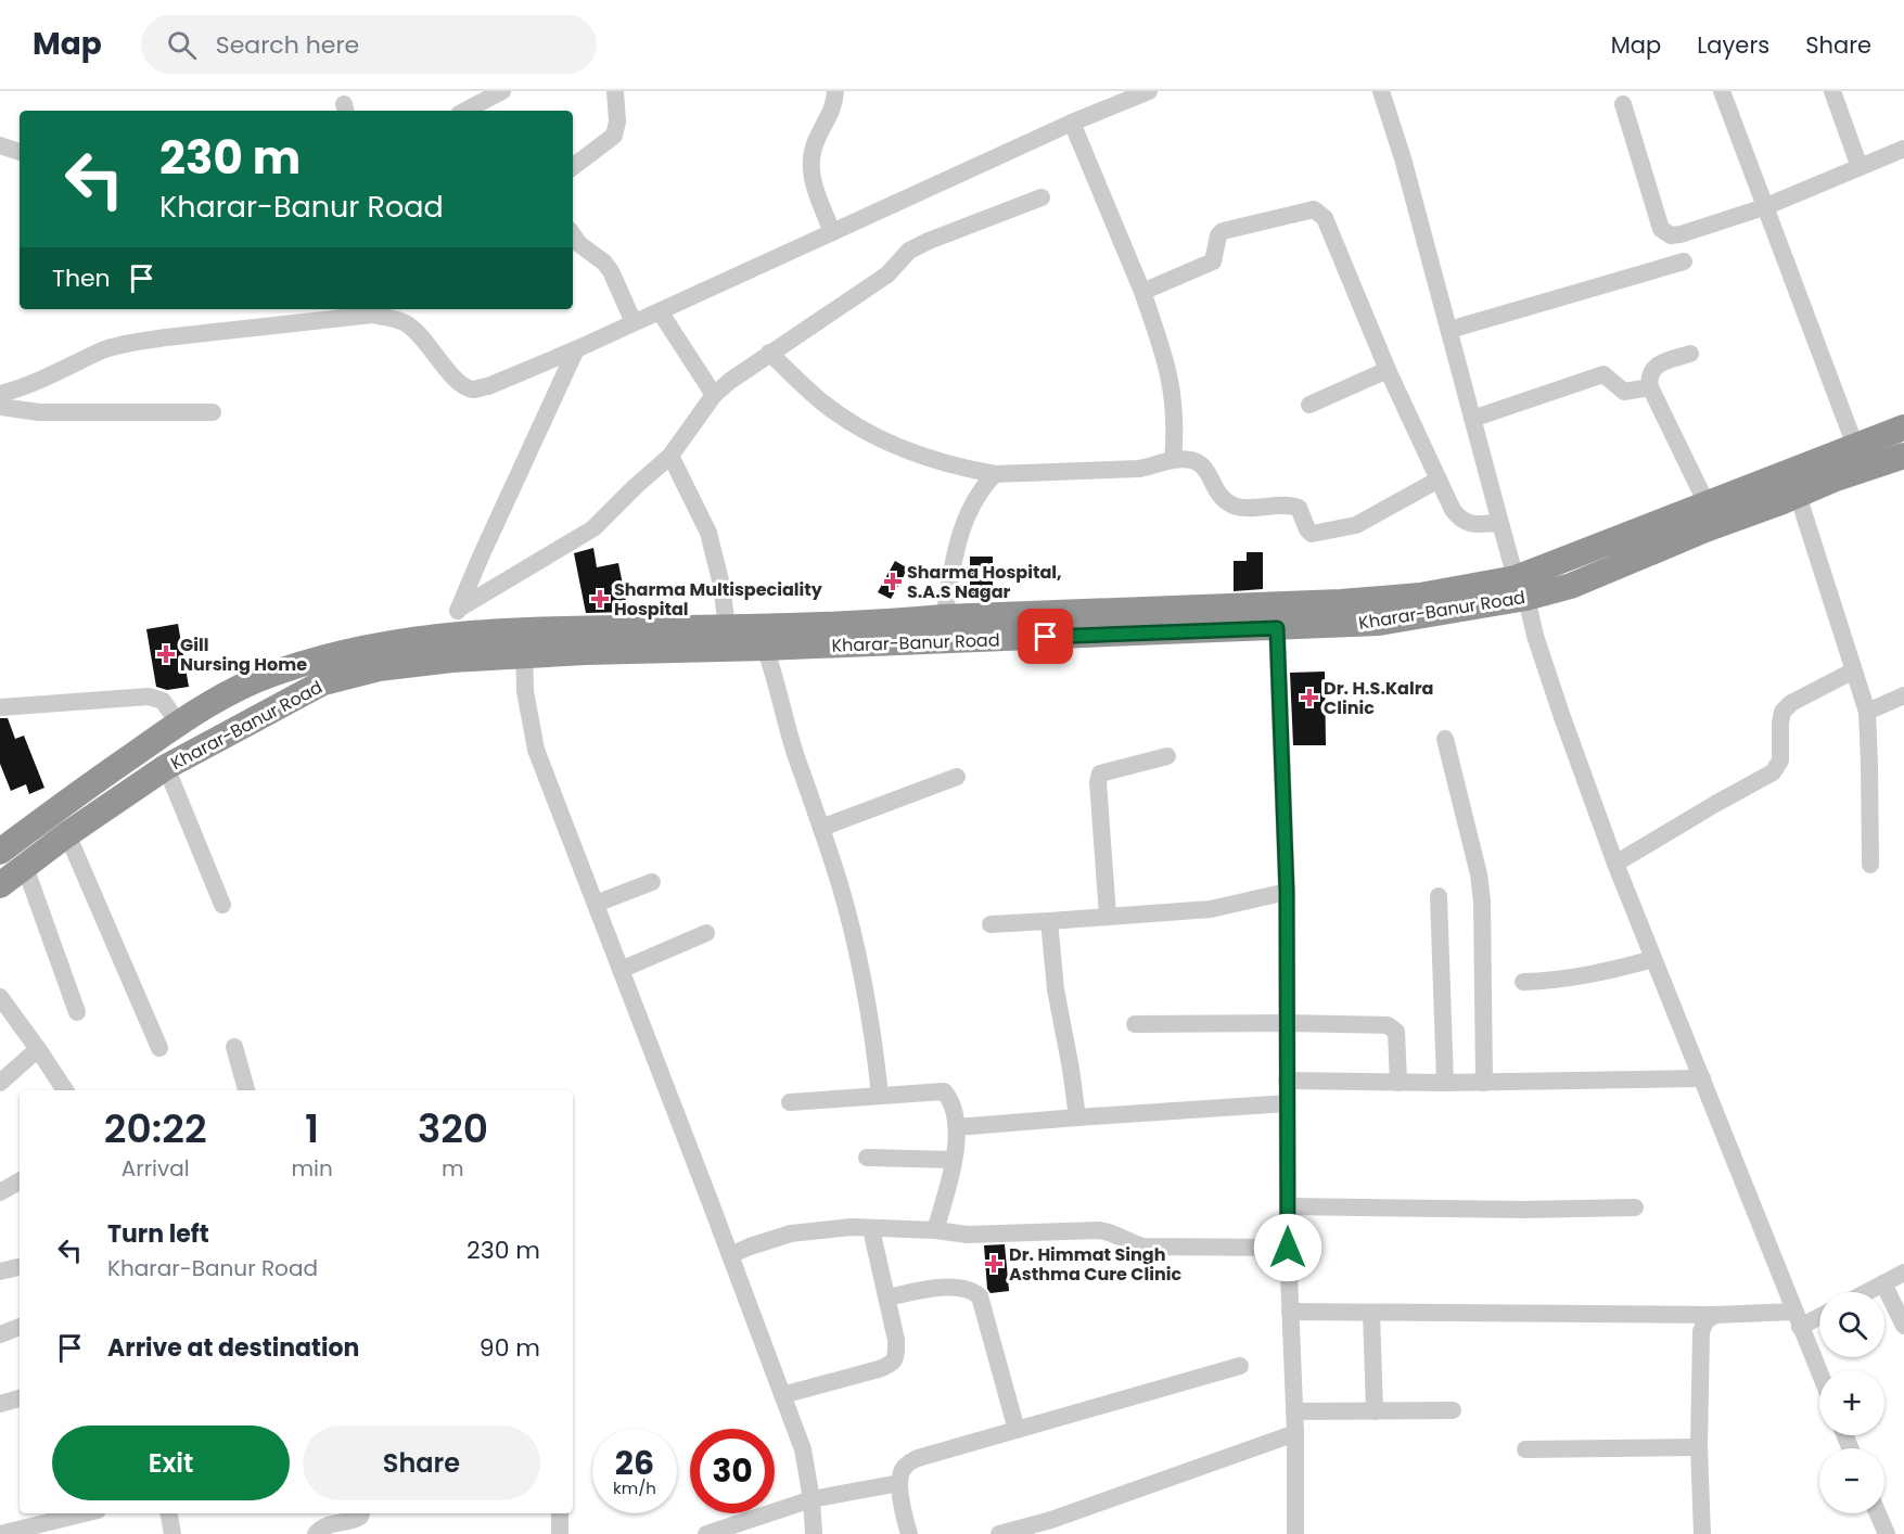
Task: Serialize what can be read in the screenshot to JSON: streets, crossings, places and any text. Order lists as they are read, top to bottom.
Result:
{
  "streets": {
    "highway": ["Kharar-Banur Road"]
  },
  "places": {
    "health": [
      "Sharma Hospital, S.A.S Nagar",
      "Sharma Multispeciality Hospital",
      "Gill Nursing Home",
      "Dr. H.S.Kalra Clinic",
      "Dr. Himmat Singh Asthma Cure Clinic"
    ]
  },
  "page": {
    "header": "Map",
    "search": "Search here",
    "nav": ["Map", "Layers", "Share"],
    "turn": ["230 m", "Kharar-Banur Road"],
    "then": "Then",
    "eta": [
      "20:22",
      "Arrival",
      "1",
      "min",
      "320",
      "m"
    ],
    "list": [
      {
        "name": "Turn left",
        "note": "Kharar-Banur Road",
        "value": "230 m"
      },
      {
        "name": "Arrive at destination",
        "value": "90 m"
      }
    ],
    "map_buttons": ["+", "−"],
    "buttons": ["Exit", "Share"],
    "speed": "26 km/h",
    "limit": "30"
  }
}
